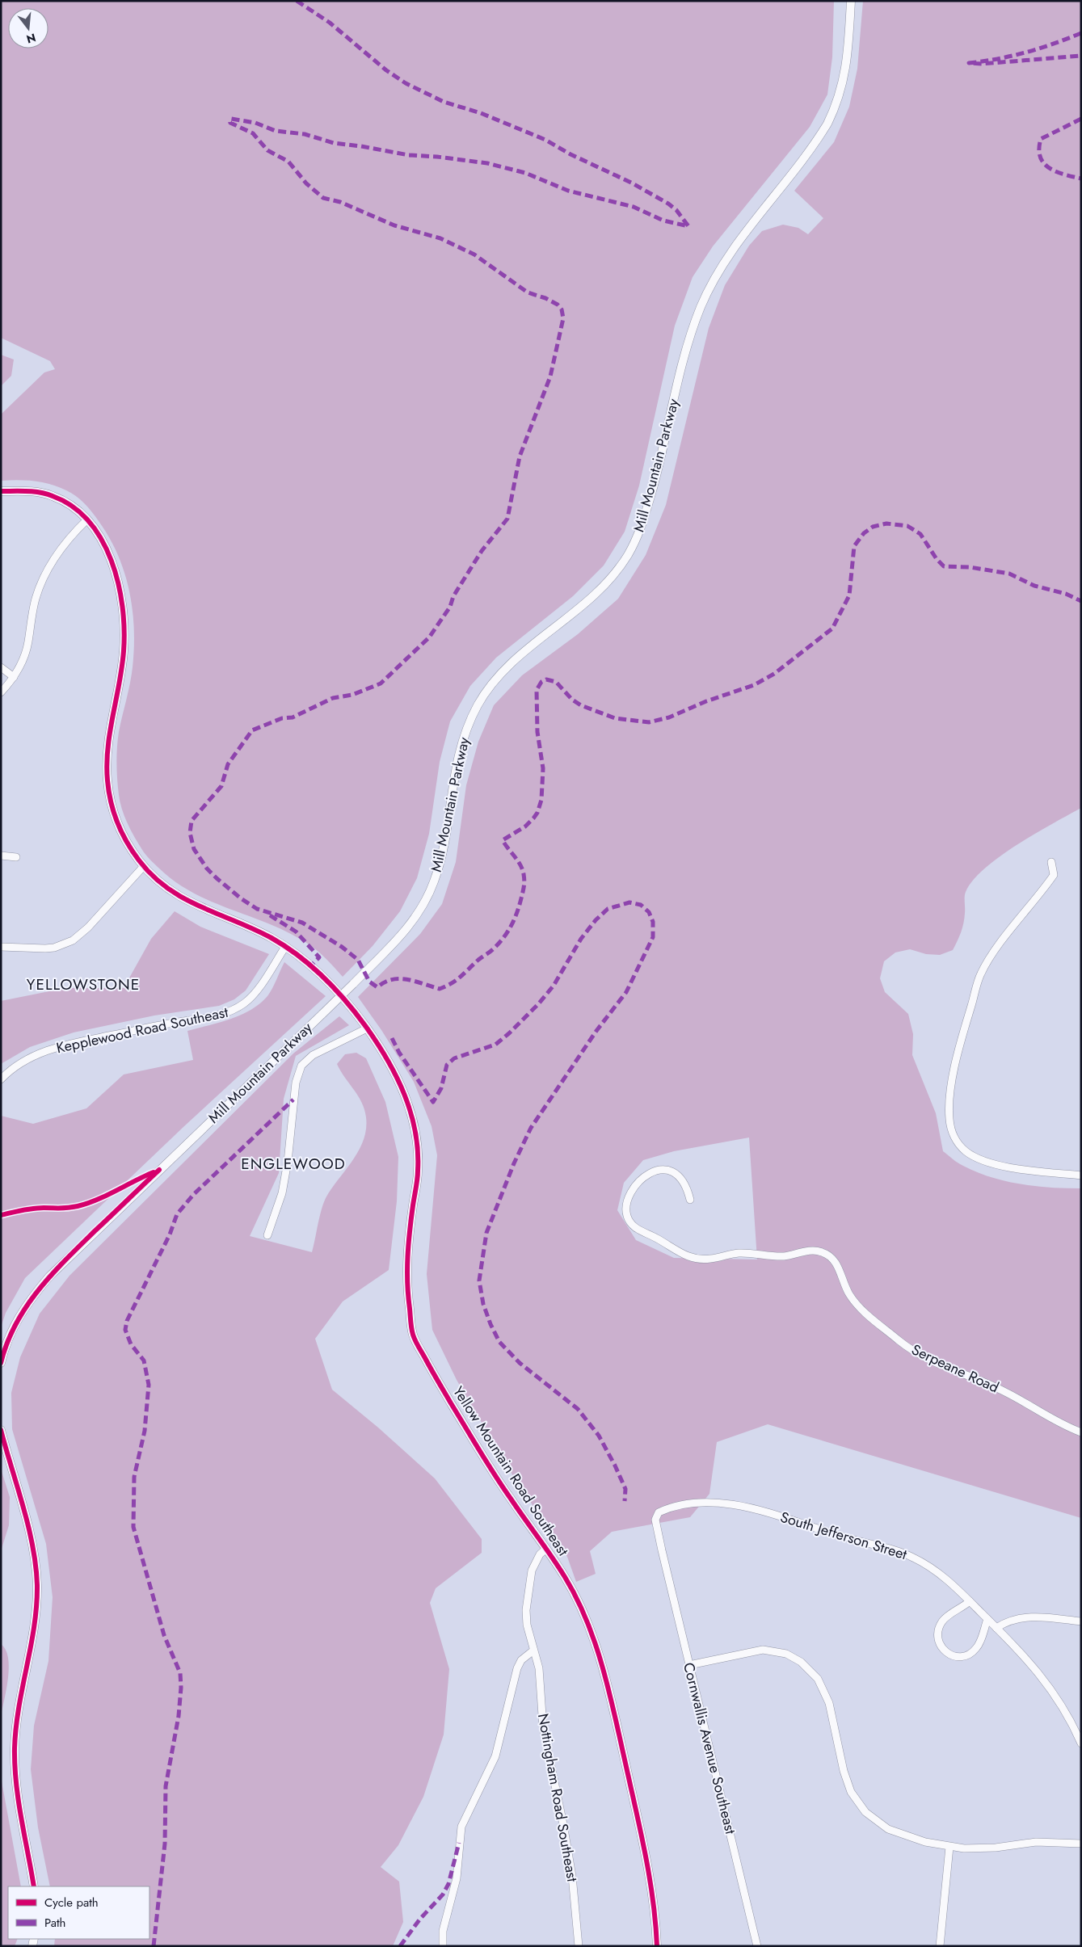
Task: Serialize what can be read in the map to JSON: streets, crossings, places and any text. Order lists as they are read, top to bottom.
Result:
{
  "streets": {
    "street": [
      "Mill Mountain Parkway",
      "Kepplewood Road Southeast",
      "Serpeane Road",
      "Yellow Mountain Road Southeast",
      "South Jefferson Street",
      "Cornwallis Avenue Southeast",
      "Nottingham Road Southeast"
    ]
  },
  "crossings": [
    ["Kepplewood Road Southeast", "Yellow Mountain Road Southeast"],
    ["Yellow Mountain Road Southeast", "Nottingham Road Southeast"],
    ["South Jefferson Street", "Cornwallis Avenue Southeast"]
  ],
  "districts": ["YELLOWSTONE", "ENGLEWOOD"],
  "legend": ["Cycle path", "Path"],
  "north": "bottom"
}
